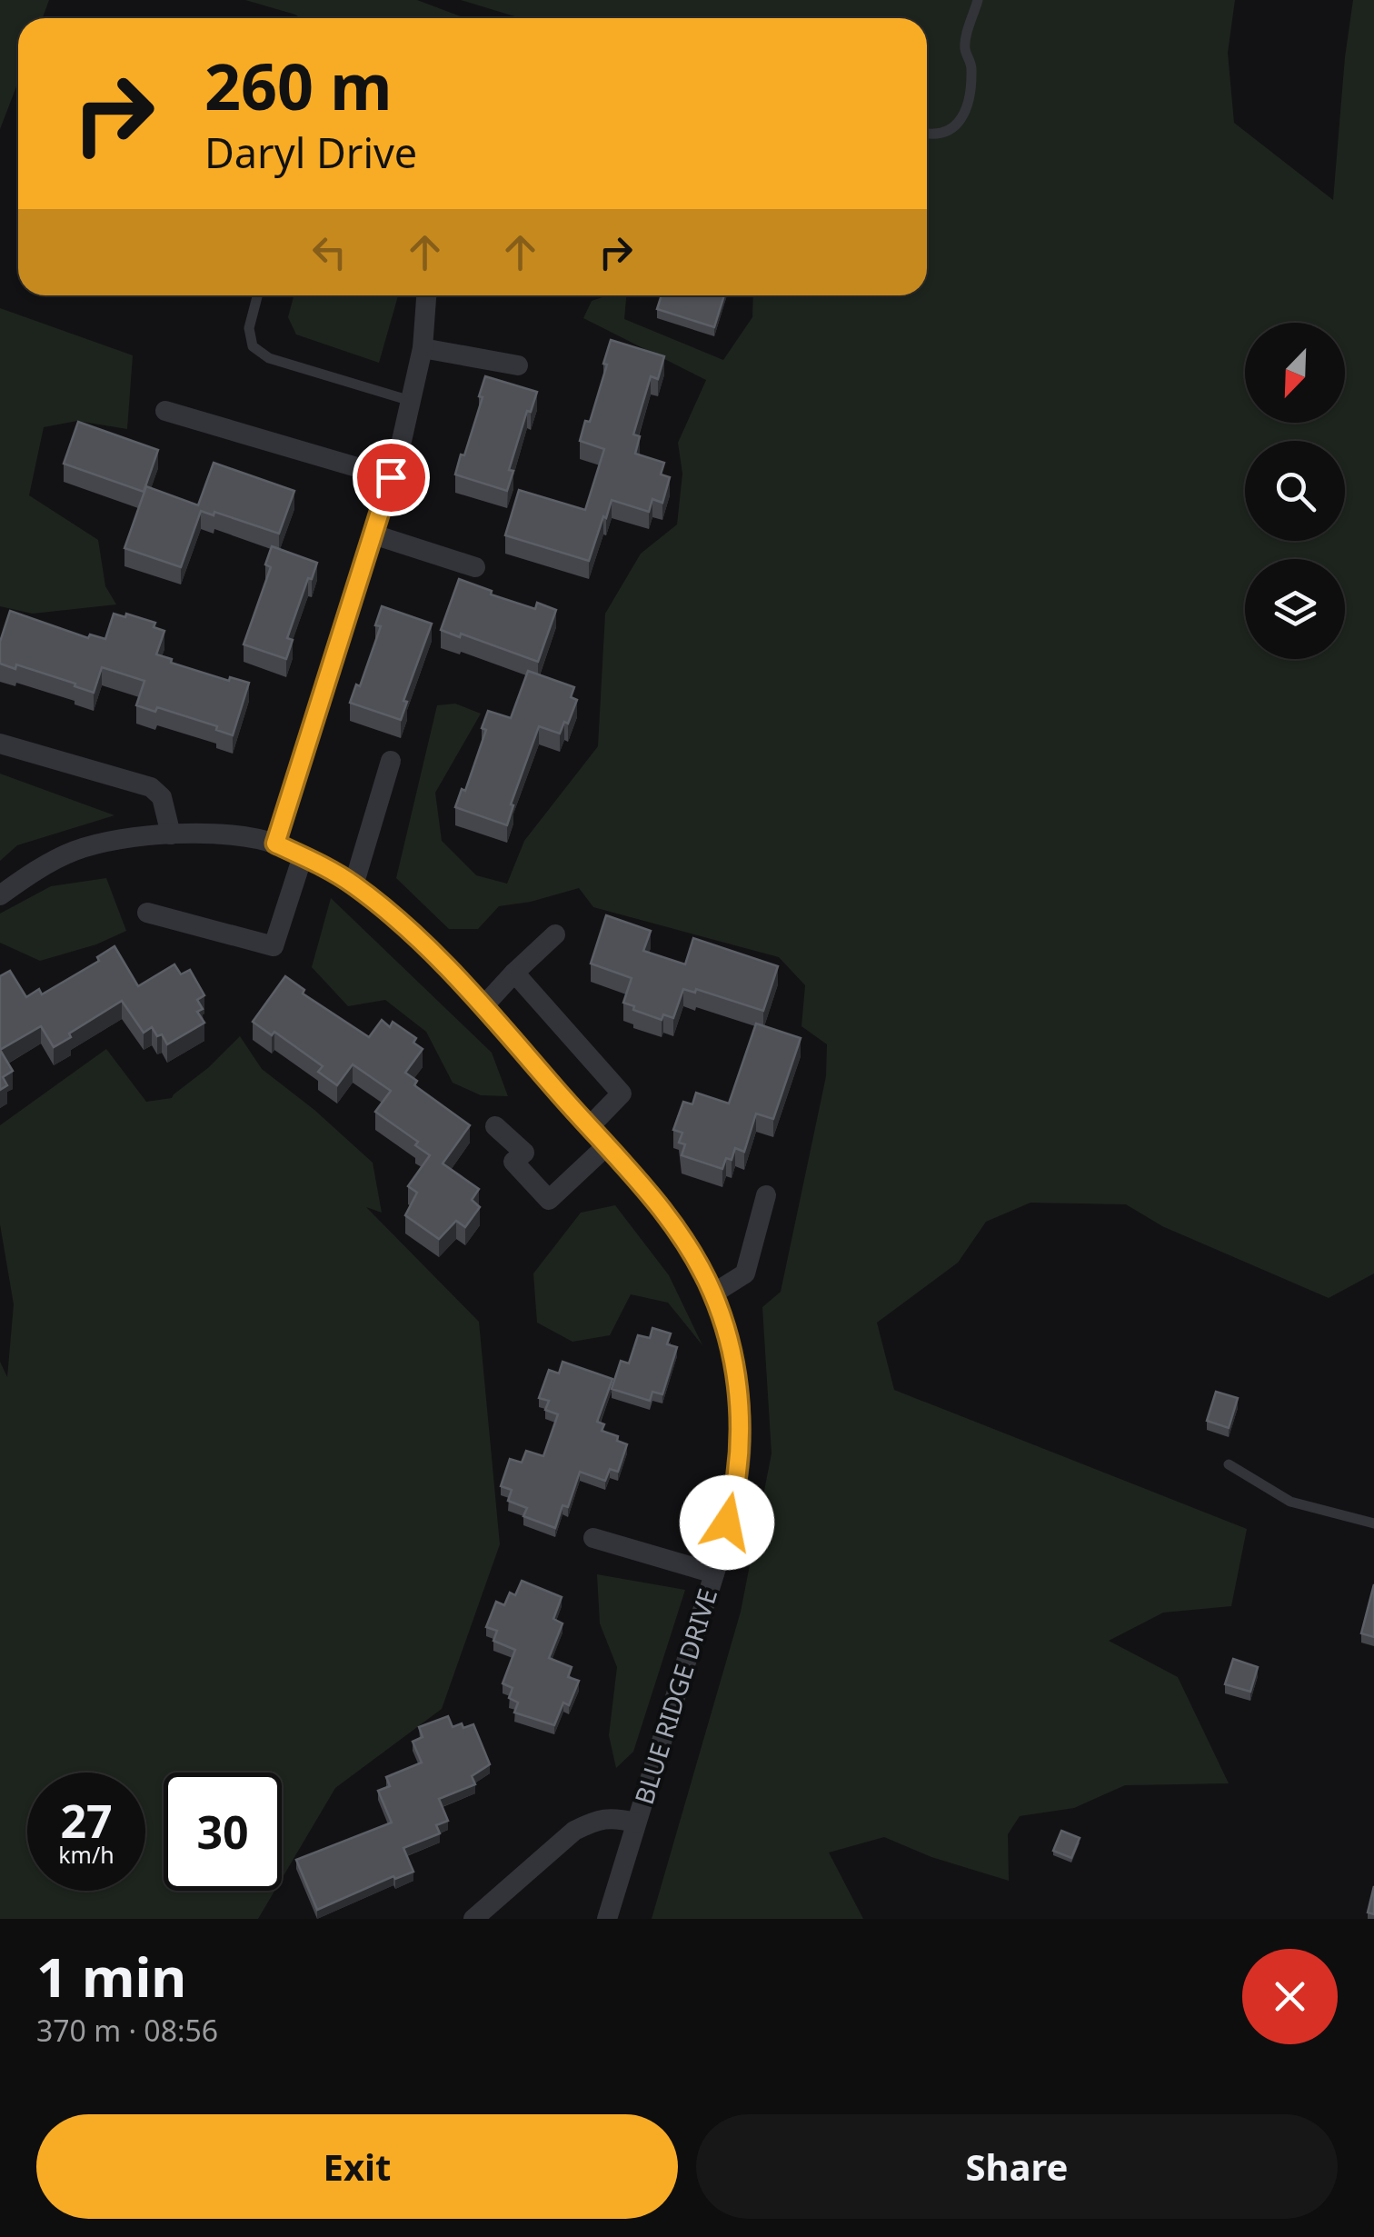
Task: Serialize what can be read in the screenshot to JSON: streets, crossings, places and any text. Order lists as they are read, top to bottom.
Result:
{
  "streets": {
    "street": ["BLUE RIDGE DRIVE"]
  },
  "north": "bottom left",
  "page": {
    "turn": ["260 m", "Daryl Drive"],
    "speed": "27 km/h",
    "limit": "30",
    "heading": ["1 min", "370 m · 08:56"],
    "buttons": ["Exit", "Share"]
  }
}
